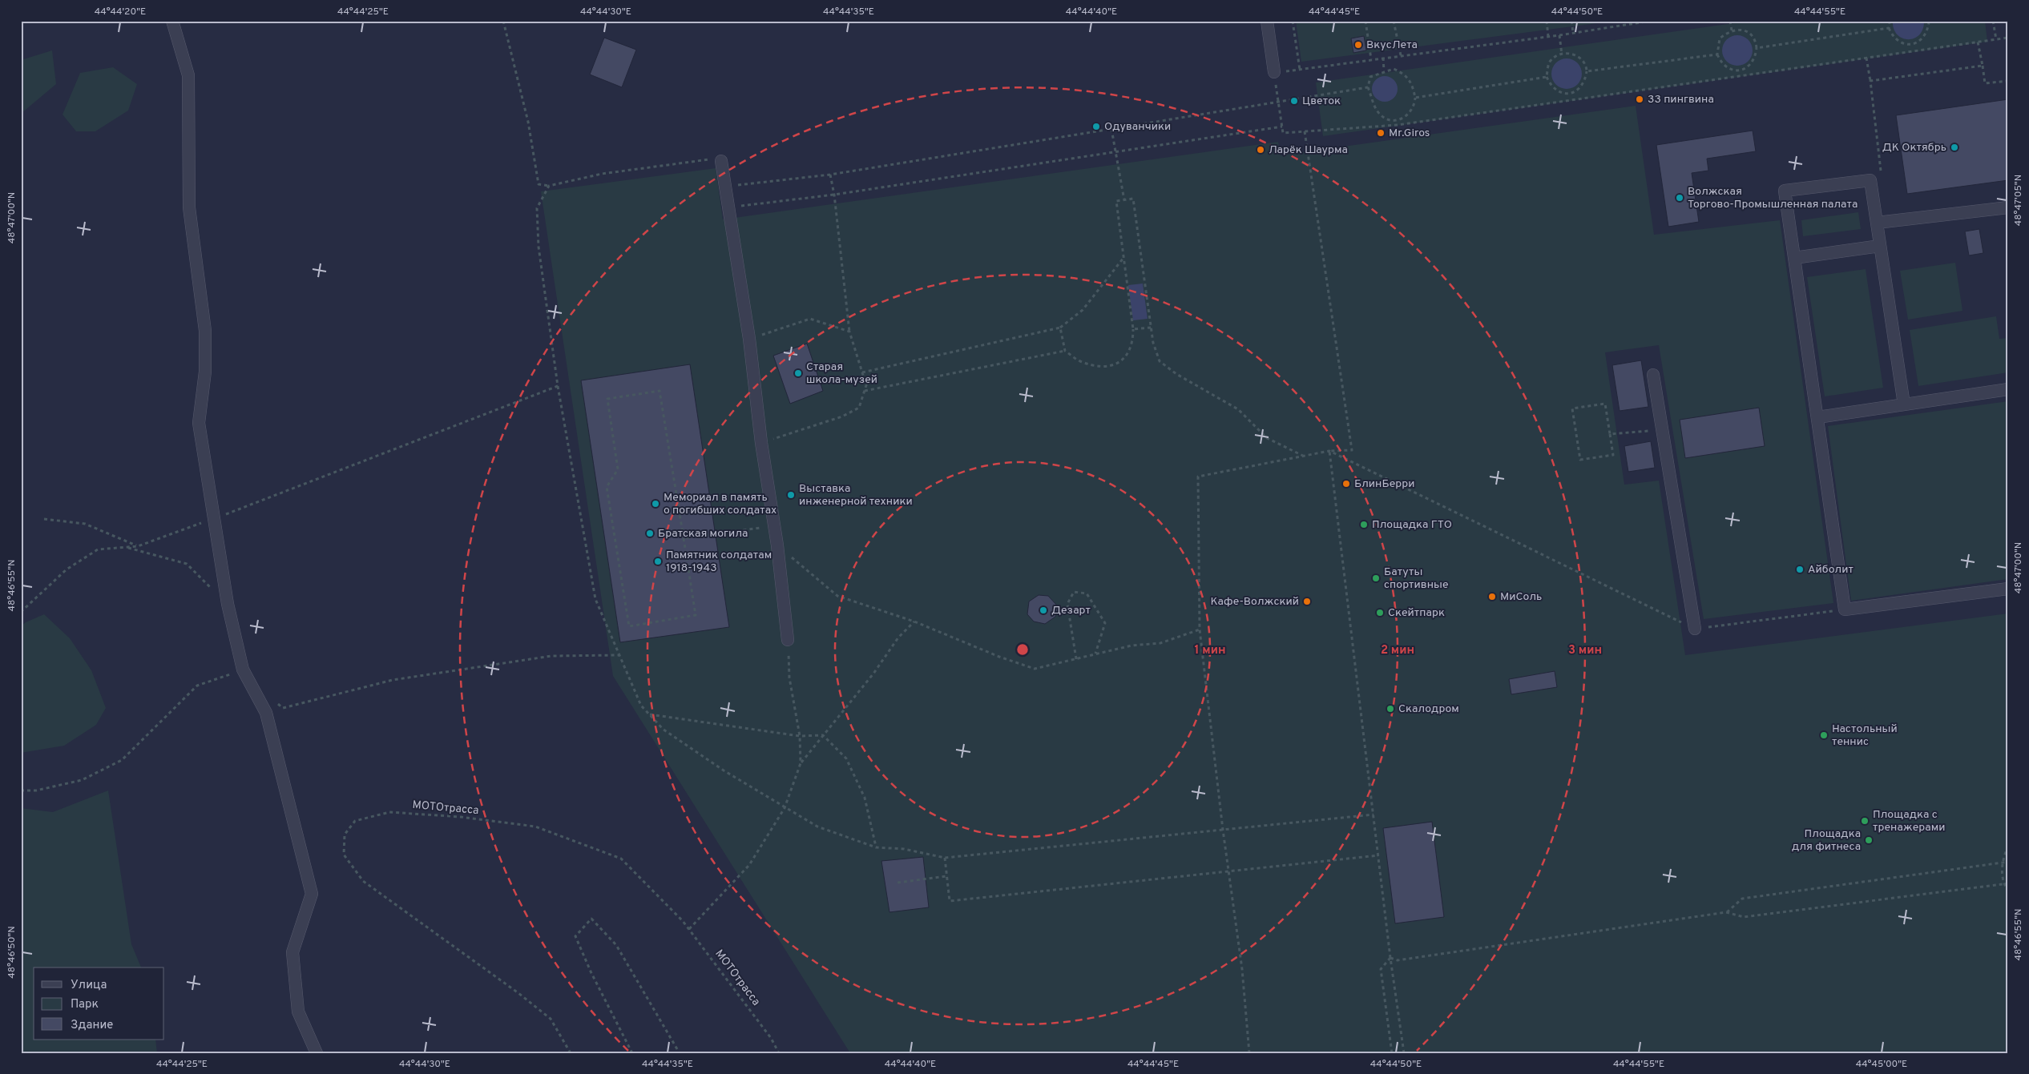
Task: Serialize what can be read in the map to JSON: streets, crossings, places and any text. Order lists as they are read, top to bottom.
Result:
{
  "streets": {
    "path": ["МОТОтрасса"]
  },
  "places": [
    "ВкусЛета",
    "33 пингвина",
    "Цветок",
    "Одуванчики",
    "Mr.Giros",
    "ДК Октябрь",
    "Ларёк Шаурма",
    "Волжская Торгово-Промышленная палата",
    "Старая школа-музей",
    "БлинБерри",
    "Выставка инженерной техники",
    "Мемориал в память о погибших солдатах",
    "Площадка ГТО",
    "Братская могила",
    "Памятник солдатам 1918-1943",
    "Айболит",
    "Батуты спортивные",
    "МиСоль",
    "Кафе-Волжский",
    "Дезарт",
    "Скейтпарк",
    "Скалодром",
    "Настольный теннис",
    "Площадка с тренажерами",
    "Площадка для фитнеса"
  ],
  "legend": ["Улица", "Парк", "Здание"],
  "coordinates": [
    "44°44'20\"E",
    "44°44'25\"E",
    "44°44'30\"E",
    "44°44'35\"E",
    "44°44'40\"E",
    "44°44'45\"E",
    "44°44'50\"E",
    "44°44'55\"E",
    "48°47'05\"N",
    "48°47'00\"N",
    "48°46'55\"N",
    "48°46'50\"N",
    "44°45'00\"E"
  ],
  "rings": ["1 мин", "2 мин", "3 мин"]
}
